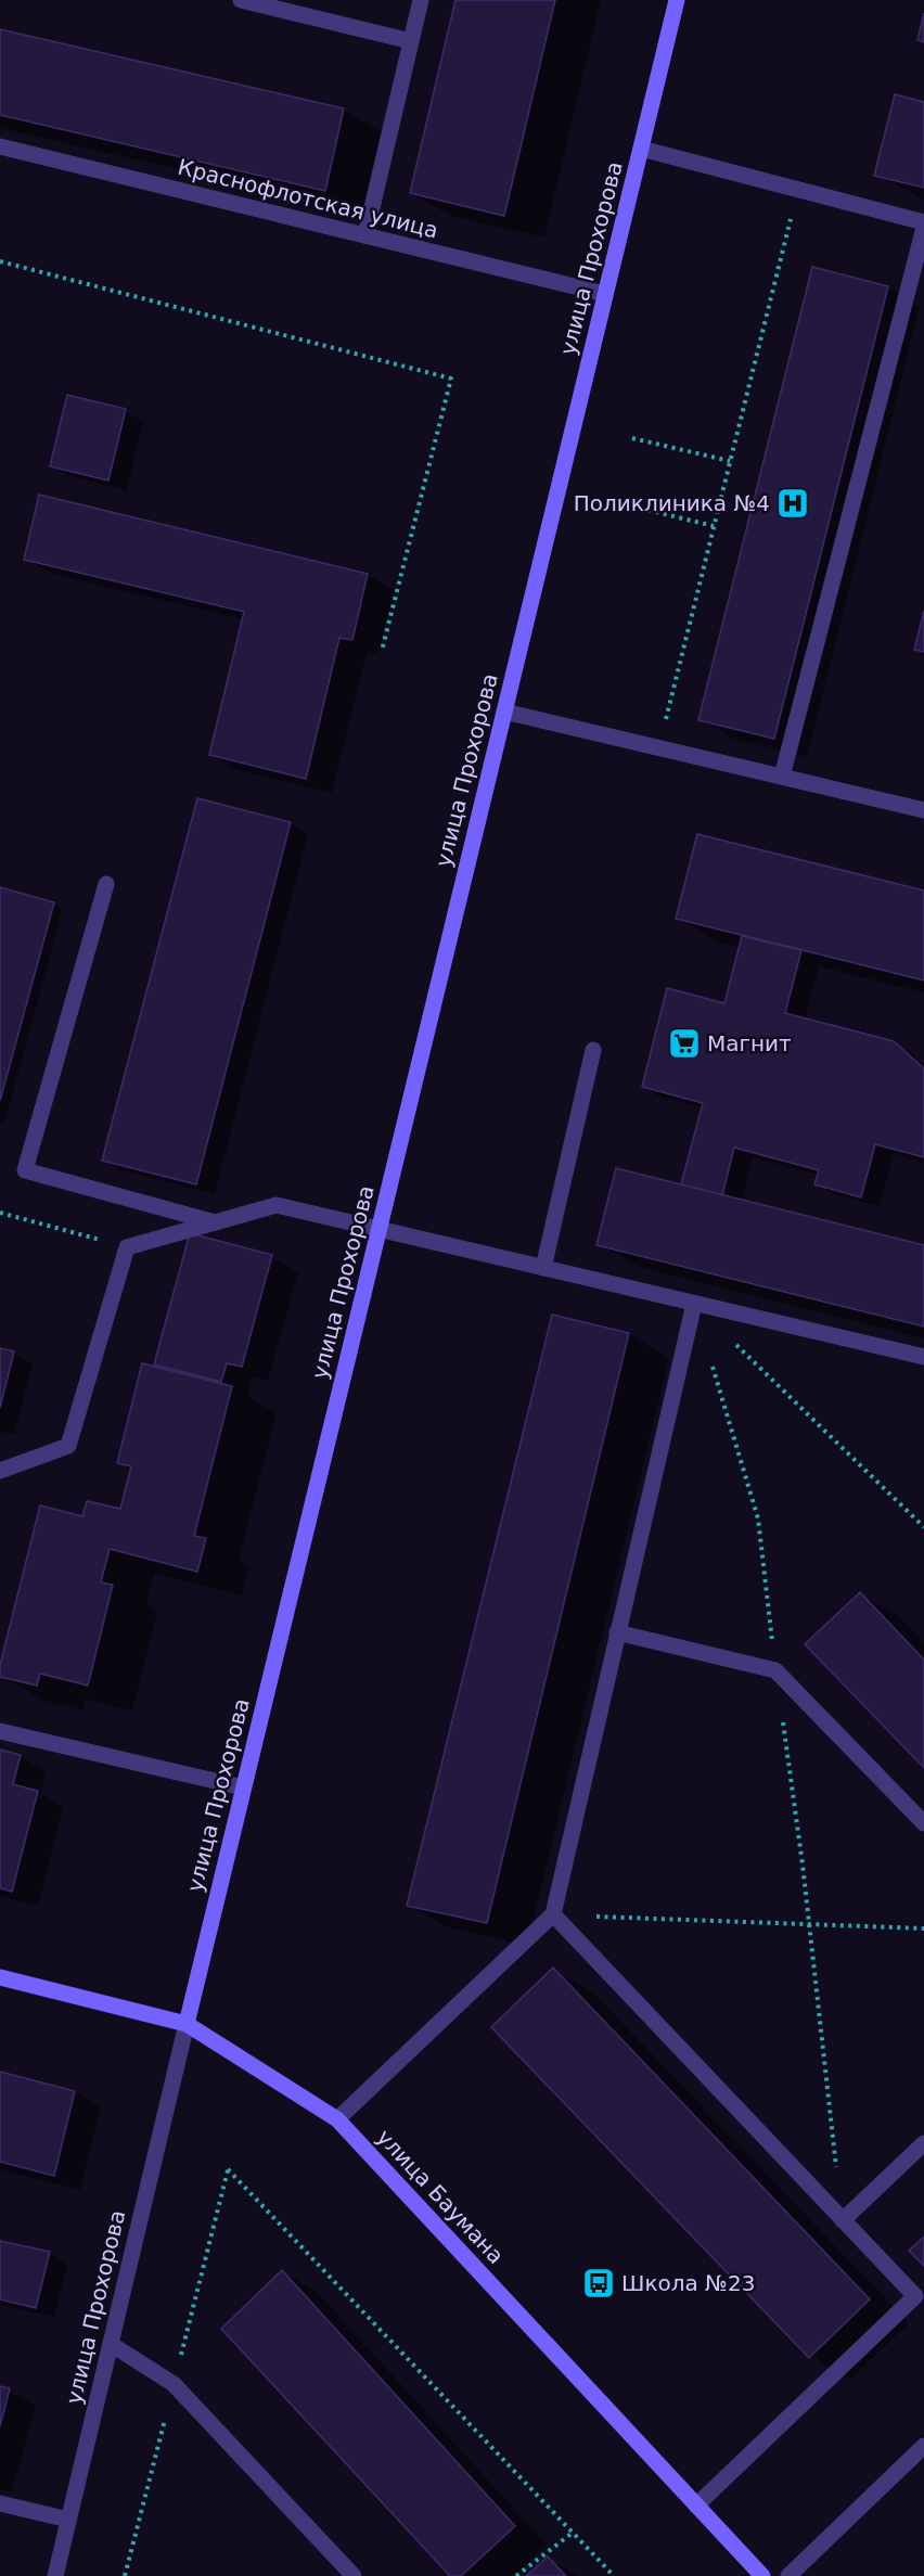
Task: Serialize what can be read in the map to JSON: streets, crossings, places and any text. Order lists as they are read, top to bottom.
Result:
{
  "streets": {
    "street": ["Краснофлотская улица", "улица Прохорова", "улица Баумана"]
  },
  "crossings": [
    ["Краснофлотская улица", "улица Прохорова"],
    ["улица Прохорова", "улица Баумана"]
  ],
  "places": {
    "hospital": ["Поликлиника №4"],
    "supermarket": ["Магнит"],
    "bus stop": ["Школа №23"]
  }
}
